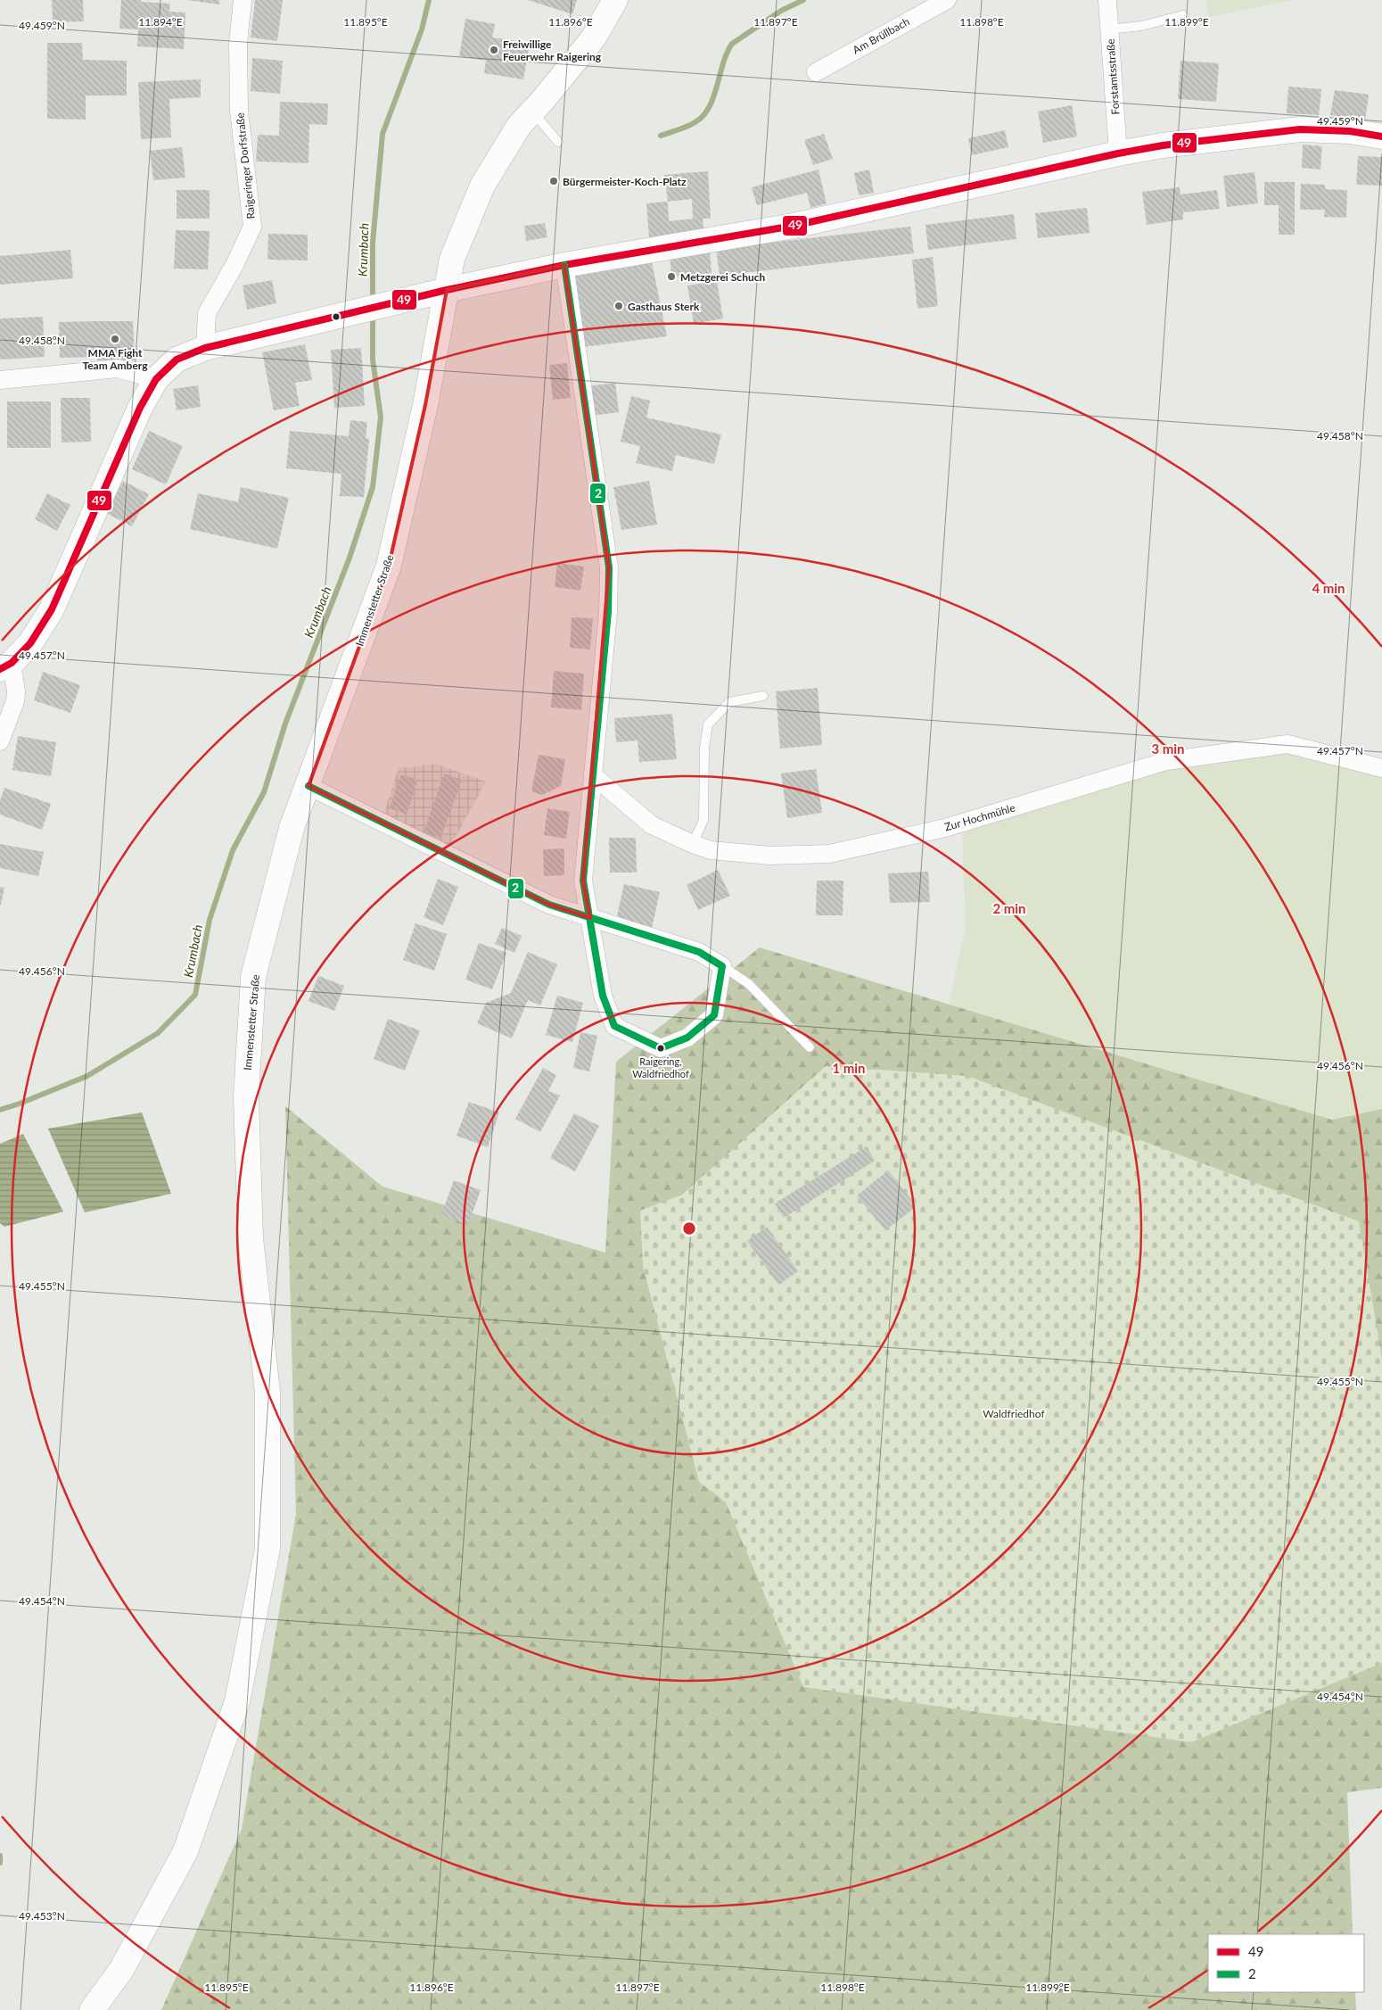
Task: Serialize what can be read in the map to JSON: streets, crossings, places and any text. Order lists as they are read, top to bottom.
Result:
{
  "streets": {
    "main road": ["Immenstetter Straße"],
    "street": [
      "Am Brüllbach",
      "Forstamtsstraße",
      "Raigeringer Dorfstraße",
      "Zur Hochmühle"
    ]
  },
  "water": ["Krumbach"],
  "parks": ["Waldfriedhof"],
  "places": [
    "Freiwillige Feuerwehr Raigering",
    "Bürgermeister-Koch-Platz",
    "Metzgerei Schuch",
    "Gasthaus Sterk",
    "MMA Fight Team Amberg",
    "Raigering, Waldfriedhof"
  ],
  "lines": ["transit line 49", "transit line 2"],
  "legend": ["49", "2"],
  "coordinates": [
    "11.894°E",
    "11.895°E",
    "11.896°E",
    "11.897°E",
    "11.898°E",
    "11.899°E",
    "49.459°N",
    "49.458°N",
    "49.457°N",
    "49.456°N",
    "49.455°N",
    "49.454°N",
    "49.453°N"
  ],
  "rings": [
    "4 min",
    "3 min",
    "2 min",
    "1 min"
  ]
}
